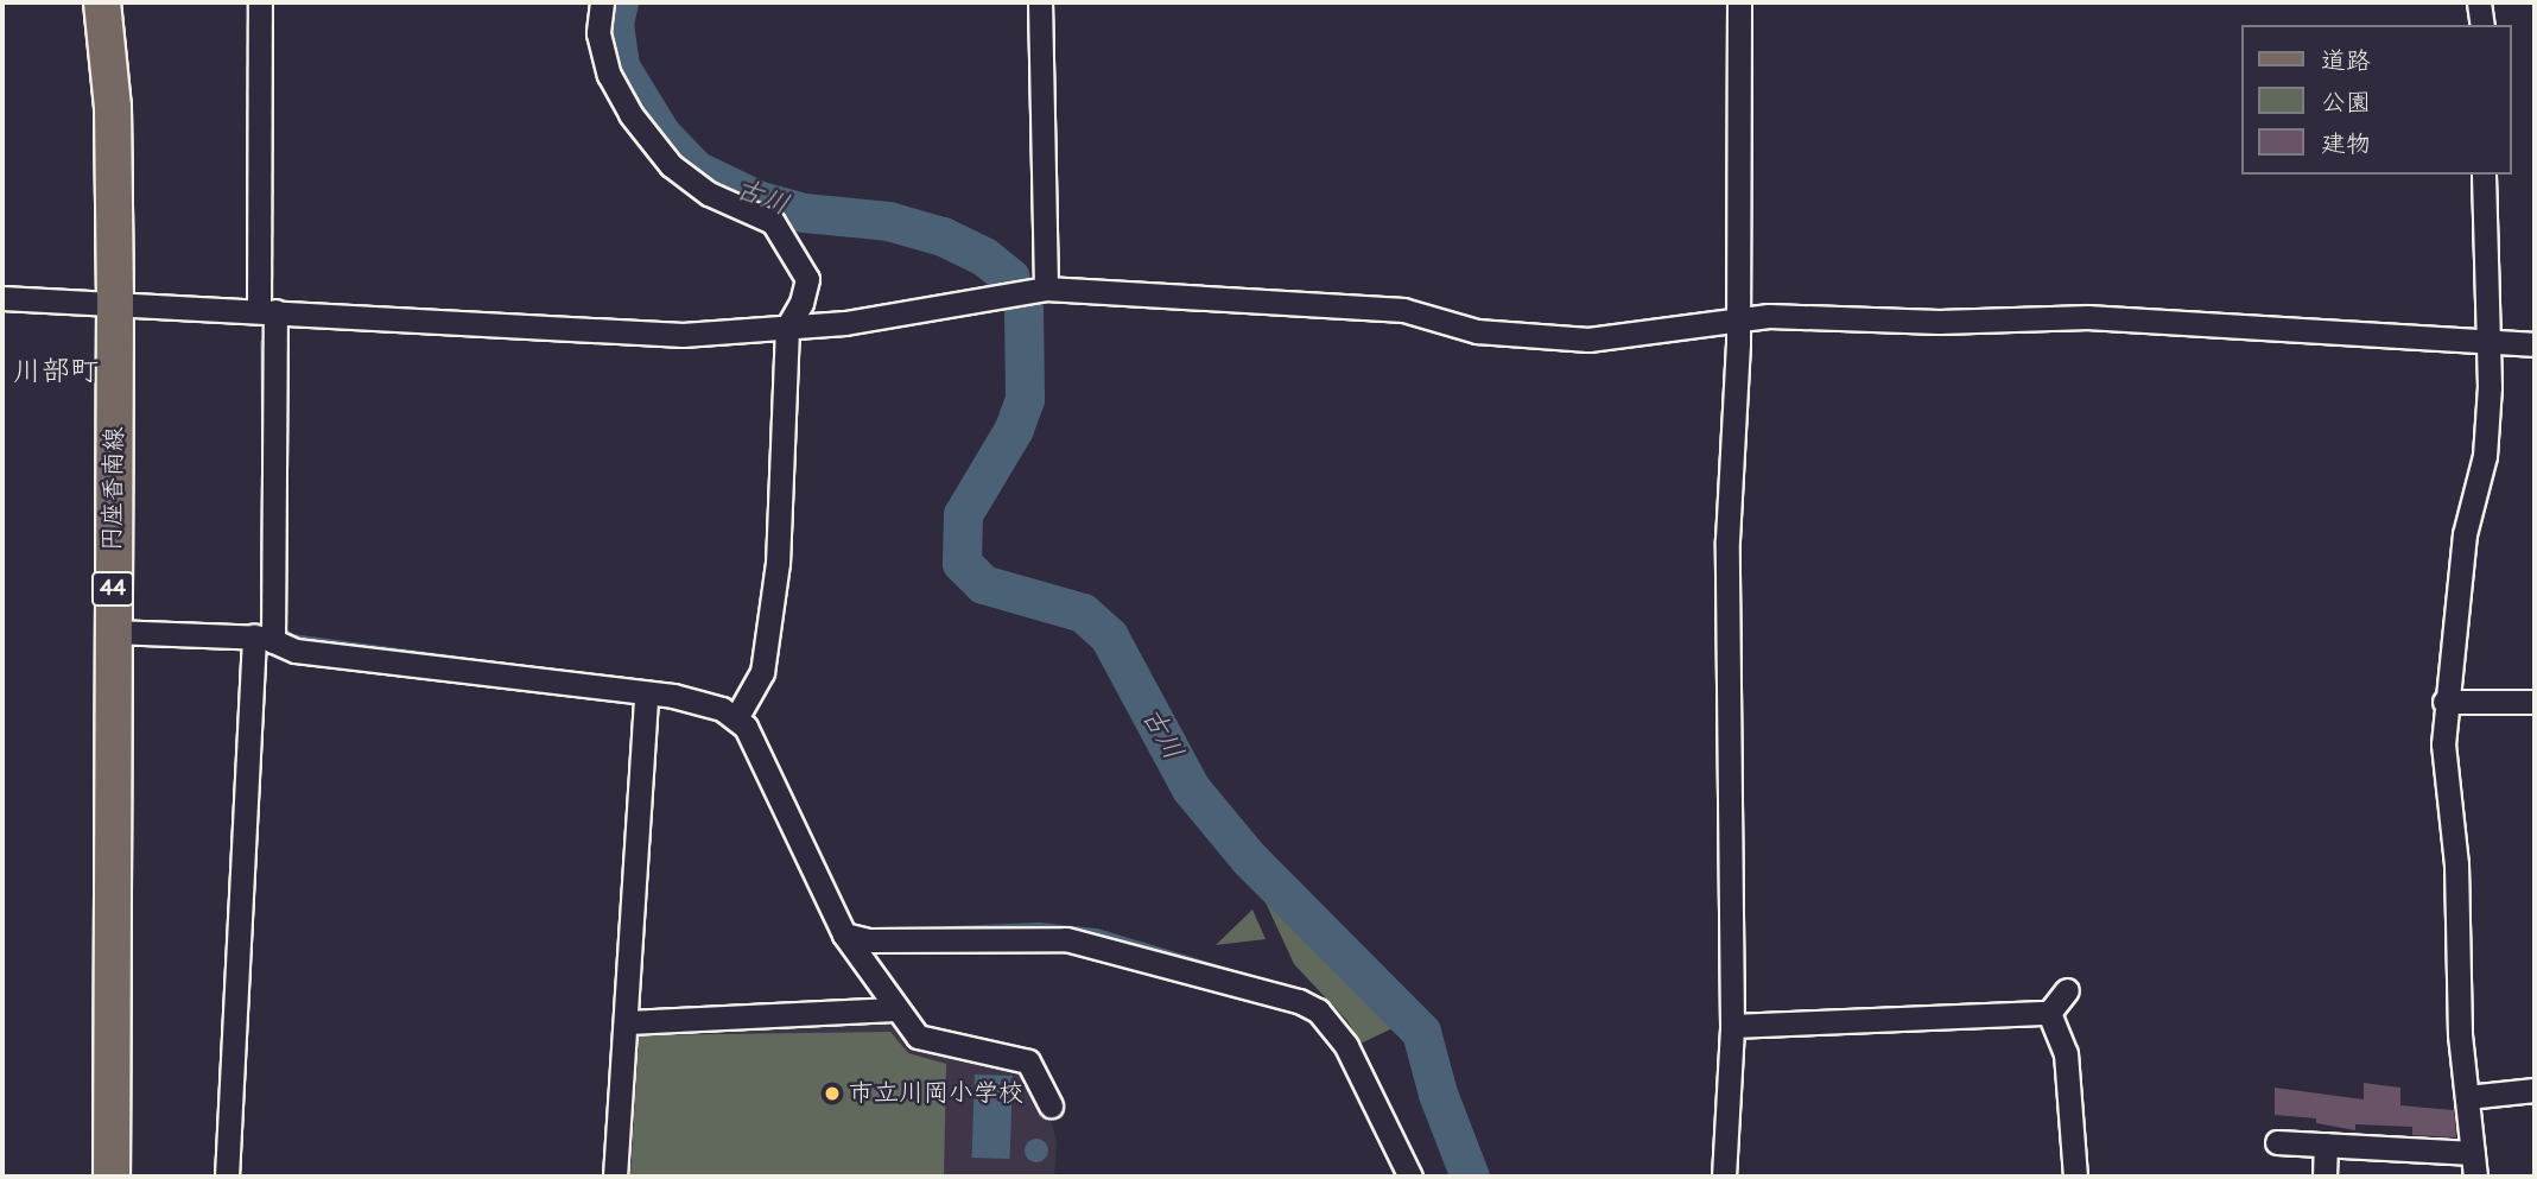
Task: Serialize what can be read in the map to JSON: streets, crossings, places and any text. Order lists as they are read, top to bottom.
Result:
{
  "streets": {
    "main road": ["円座香南線", "44"]
  },
  "districts": ["川部町"],
  "water": ["古川"],
  "places": ["市立川岡小学校"],
  "legend": ["道路", "公園", "建物"]
}
